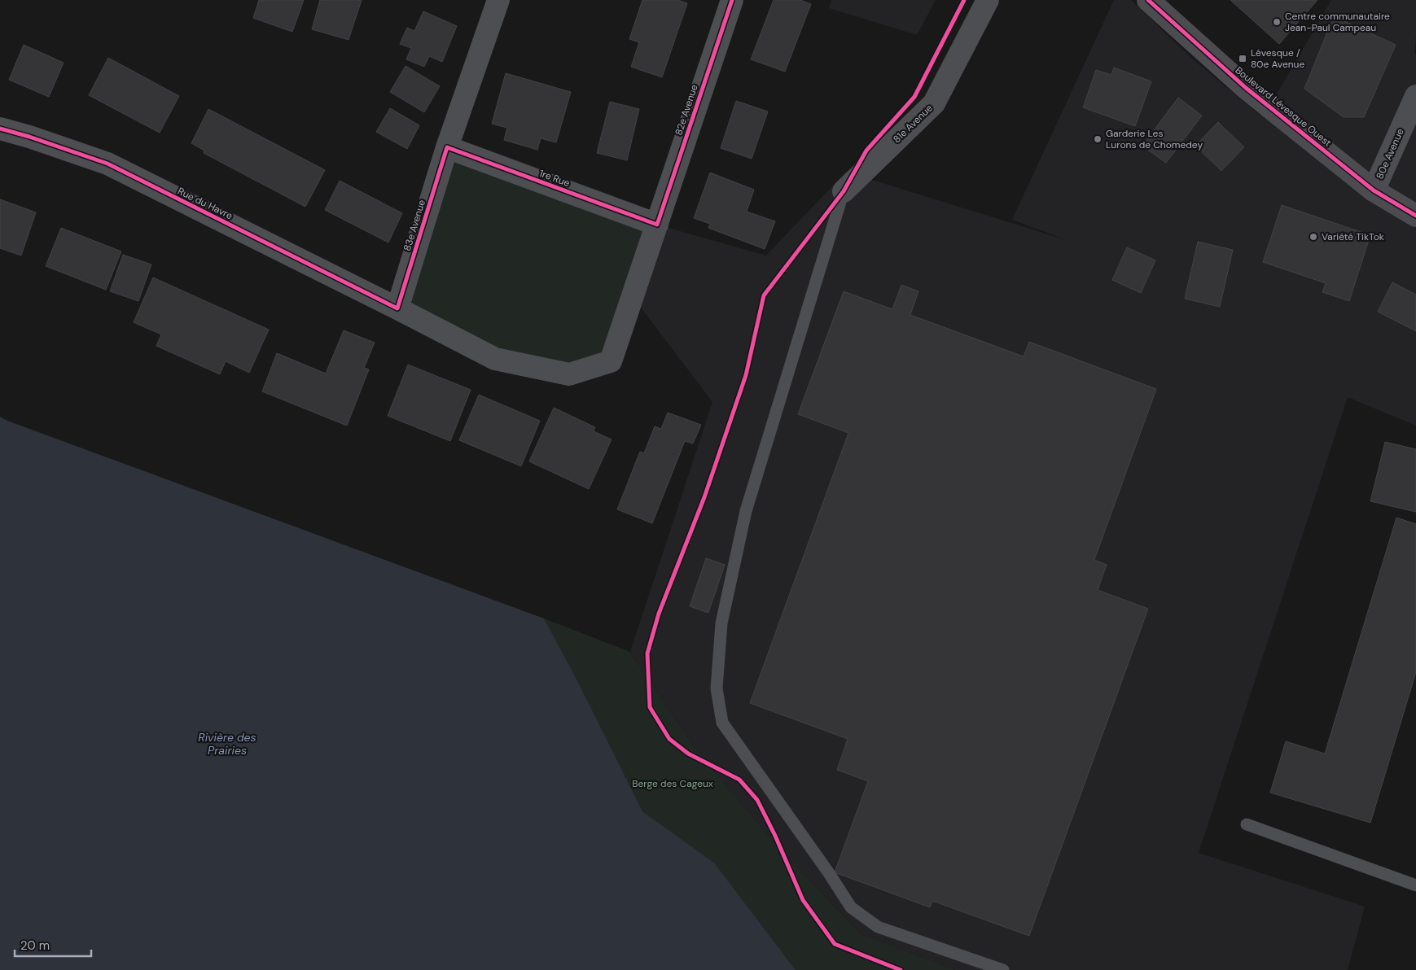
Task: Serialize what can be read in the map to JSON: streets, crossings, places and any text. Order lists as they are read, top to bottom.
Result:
{
  "streets": {
    "street": [
      "Boulevard Lévesque Ouest",
      "82e Avenue",
      "81e Avenue",
      "80e Avenue",
      "1re Rue",
      "Rue du Havre",
      "83e Avenue"
    ]
  },
  "crossings": [
    ["Boulevard Lévesque Ouest", "80e Avenue"],
    ["82e Avenue", "1re Rue"],
    ["82e Avenue", "Rue du Havre"],
    ["1re Rue", "83e Avenue"],
    ["Rue du Havre", "83e Avenue"]
  ],
  "water": ["Rivière des Prairies"],
  "parks": ["Berge des Cageux"],
  "places": {
    "other": ["Centre communautaire Jean-Paul Campeau", "Garderie Les Lurons de Chomedey", "Variété TikTok"],
    "transit": ["Lévesque / 80e Avenue"]
  },
  "scale_bar": "20 m"
}
